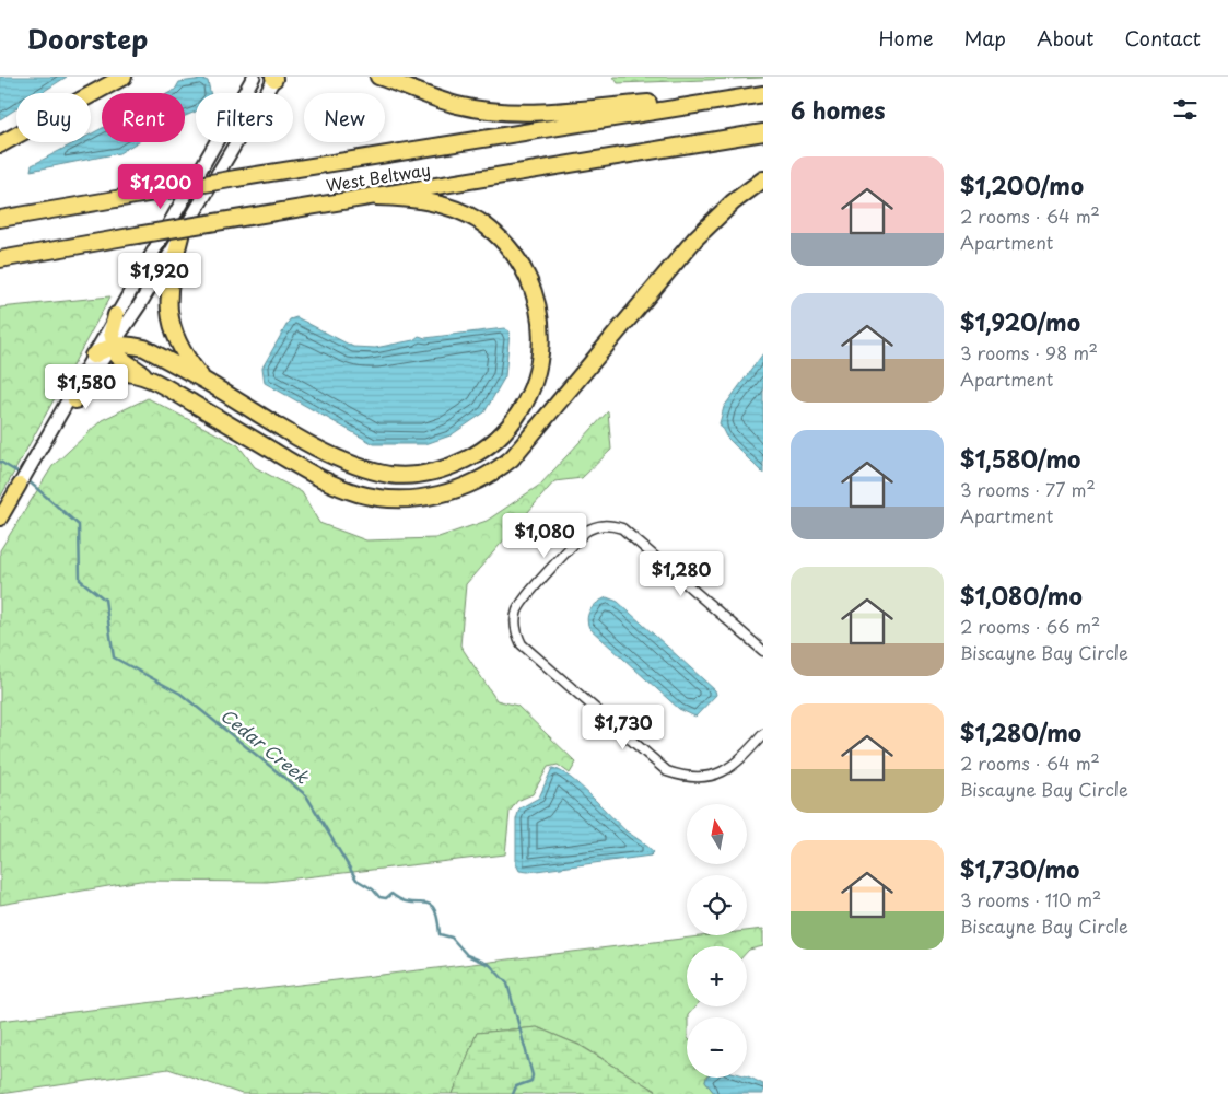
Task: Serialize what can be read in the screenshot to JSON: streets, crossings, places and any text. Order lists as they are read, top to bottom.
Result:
{
  "streets": {
    "highway": ["West Beltway"]
  },
  "water": ["Cedar Creek"],
  "north": "top",
  "page": {
    "header": "Doorstep",
    "nav": [
      "Home",
      "Map",
      "About",
      "Contact"
    ],
    "heading": "6 homes",
    "chip": [
      "Buy",
      "Rent",
      "Filters",
      "New"
    ],
    "list": [
      {
        "name": "$1,200/mo",
        "note": "2 rooms · 64 m² · Apartment"
      },
      {
        "name": "$1,920/mo",
        "note": "3 rooms · 98 m² · Apartment"
      },
      {
        "name": "$1,580/mo",
        "note": "3 rooms · 77 m² · Apartment"
      },
      {
        "name": "$1,080/mo",
        "note": "2 rooms · 66 m² · Biscayne Bay Circle"
      },
      {
        "name": "$1,280/mo",
        "note": "2 rooms · 64 m² · Biscayne Bay Circle"
      },
      {
        "name": "$1,730/mo",
        "note": "3 rooms · 110 m² · Biscayne Bay Circle"
      }
    ],
    "price": [
      "$1,200",
      "$1,920",
      "$1,580",
      "$1,080",
      "$1,280",
      "$1,730"
    ],
    "map_buttons": ["+", "−"]
  }
}
